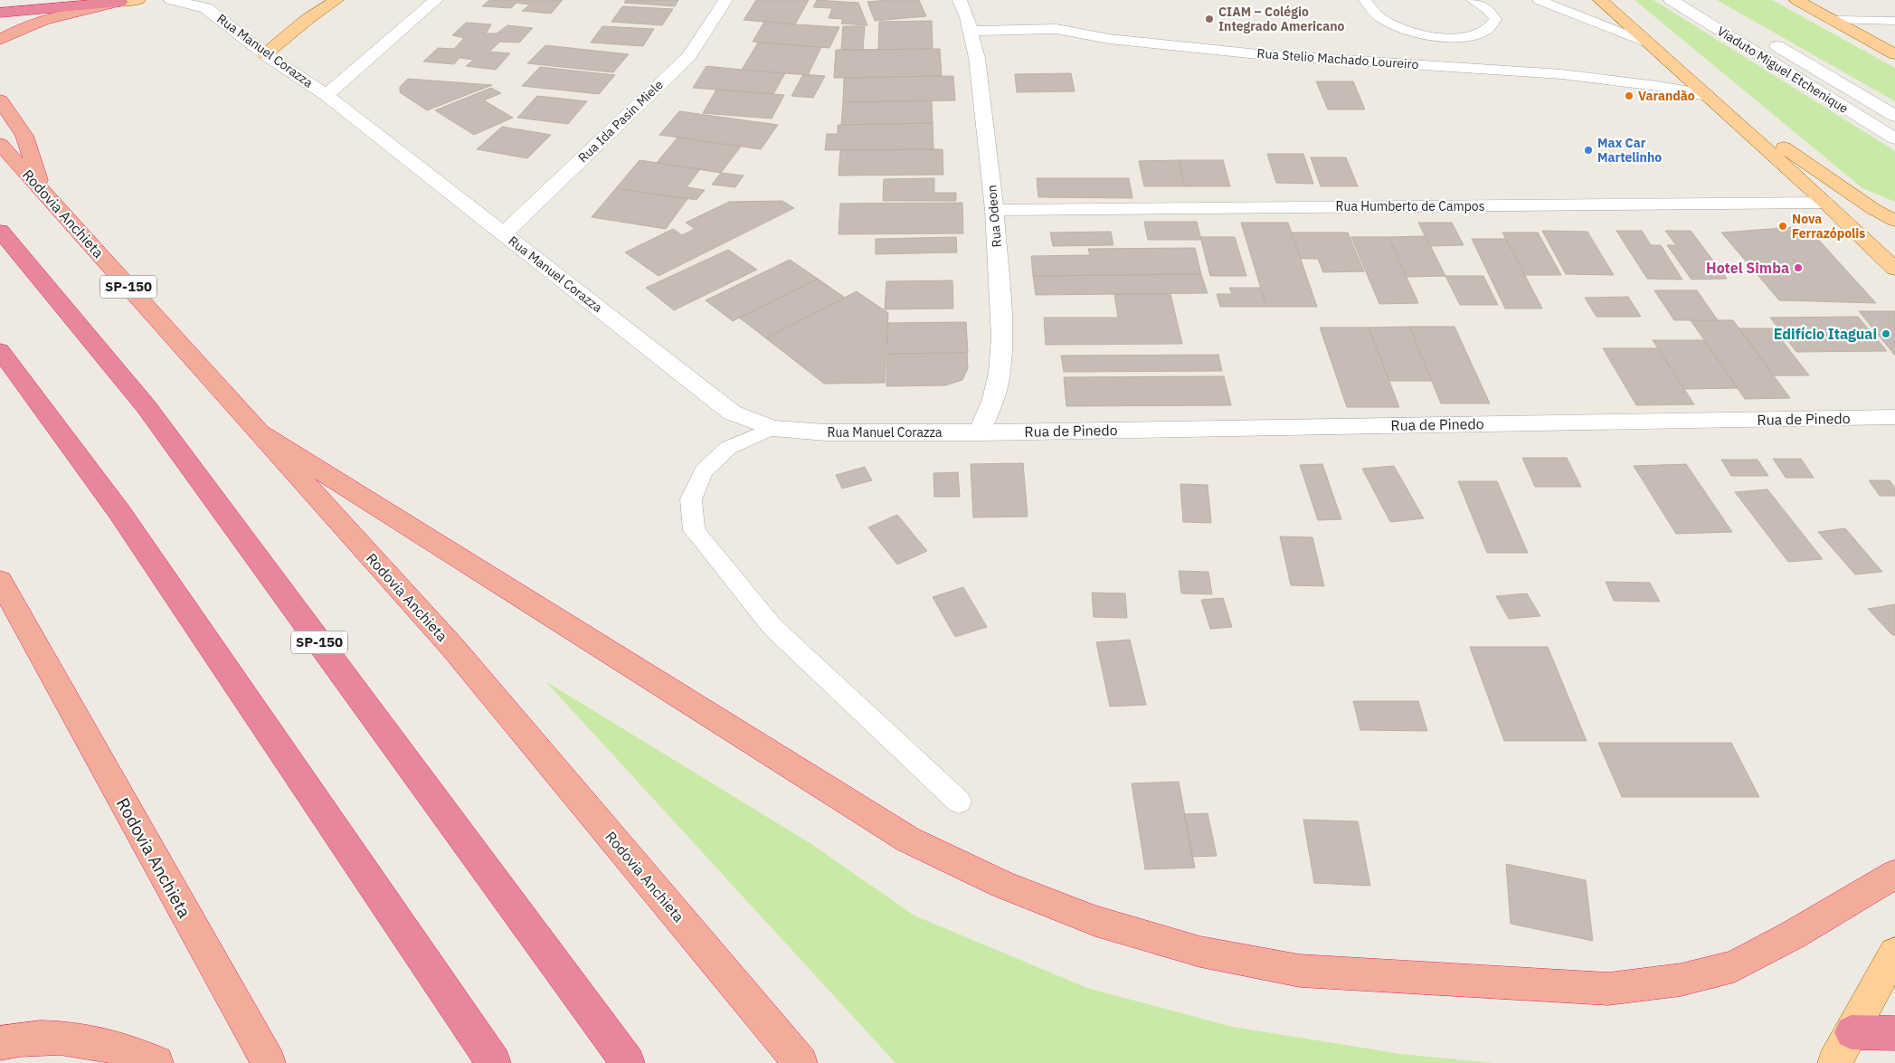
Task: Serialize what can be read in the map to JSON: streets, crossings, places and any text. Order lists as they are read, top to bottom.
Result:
{
  "streets": {
    "highway": ["Rodovia Anchieta", "SP-150"],
    "street": [
      "Rua Manuel Corazza",
      "Rua Stelio Machado Loureiro",
      "Viaduto Miguel Etchenique",
      "Rua Ida Pasin Miele",
      "Rua Humberto de Campos",
      "Rua Odeon",
      "Rua de Pinedo"
    ]
  },
  "crossings": [
    ["Rua Manuel Corazza", "Rua Ida Pasin Miele"],
    ["Rua Manuel Corazza", "Rua Odeon"],
    ["Rua Manuel Corazza", "Rua de Pinedo"],
    ["Rua Stelio Machado Loureiro", "Rua Odeon"],
    ["Rua Humberto de Campos", "Rua Odeon"],
    ["Rua Odeon", "Rua de Pinedo"]
  ],
  "places": [
    "CIAM – Colégio Integrado Americano",
    "Varandão",
    "Max Car Martelinho",
    "Nova Ferrazópolis",
    "Hotel Simba",
    "Edifício Itaguai"
  ]
}
